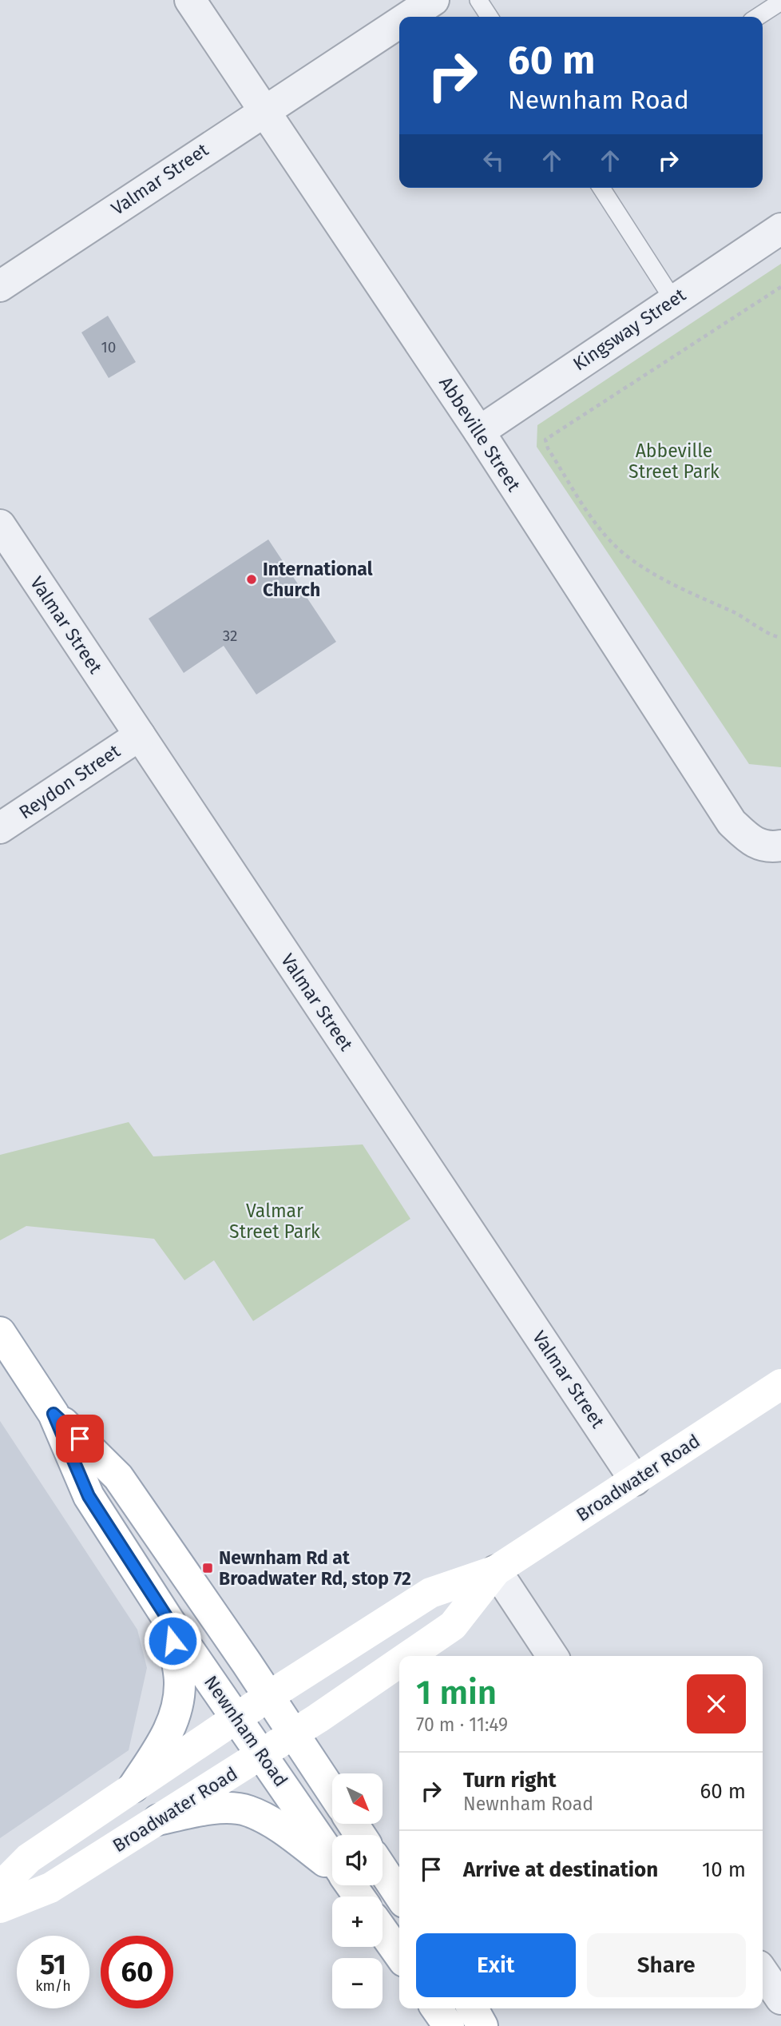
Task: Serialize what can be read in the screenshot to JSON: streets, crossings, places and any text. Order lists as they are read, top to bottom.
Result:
{
  "streets": {
    "main road": ["Broadwater Road", "Newnham Road"],
    "street": [
      "Valmar Street",
      "Kingsway Street",
      "Abbeville Street",
      "Reydon Street"
    ]
  },
  "crossings": [
    ["Valmar Street", "Abbeville Street"],
    ["Valmar Street", "Reydon Street"],
    ["Valmar Street", "Broadwater Road"],
    ["Kingsway Street", "Abbeville Street"],
    ["Broadwater Road", "Newnham Road"]
  ],
  "parks": ["Abbeville Street Park", "Valmar Street Park"],
  "places": {
    "other": ["International Church"],
    "transit": ["Newnham Rd at Broadwater Rd, stop 72"]
  },
  "house_numbers": ["10", "32"],
  "north": "bottom right",
  "page": {
    "turn": ["60 m", "Newnham Road"],
    "heading": ["1 min", "70 m · 11:49"],
    "list": [
      {
        "name": "Turn right",
        "note": "Newnham Road",
        "value": "60 m"
      },
      {
        "name": "Arrive at destination",
        "value": "10 m"
      }
    ],
    "map_buttons": ["+", "−"],
    "buttons": ["Exit", "Share"],
    "speed": "51 km/h",
    "limit": "60"
  }
}
